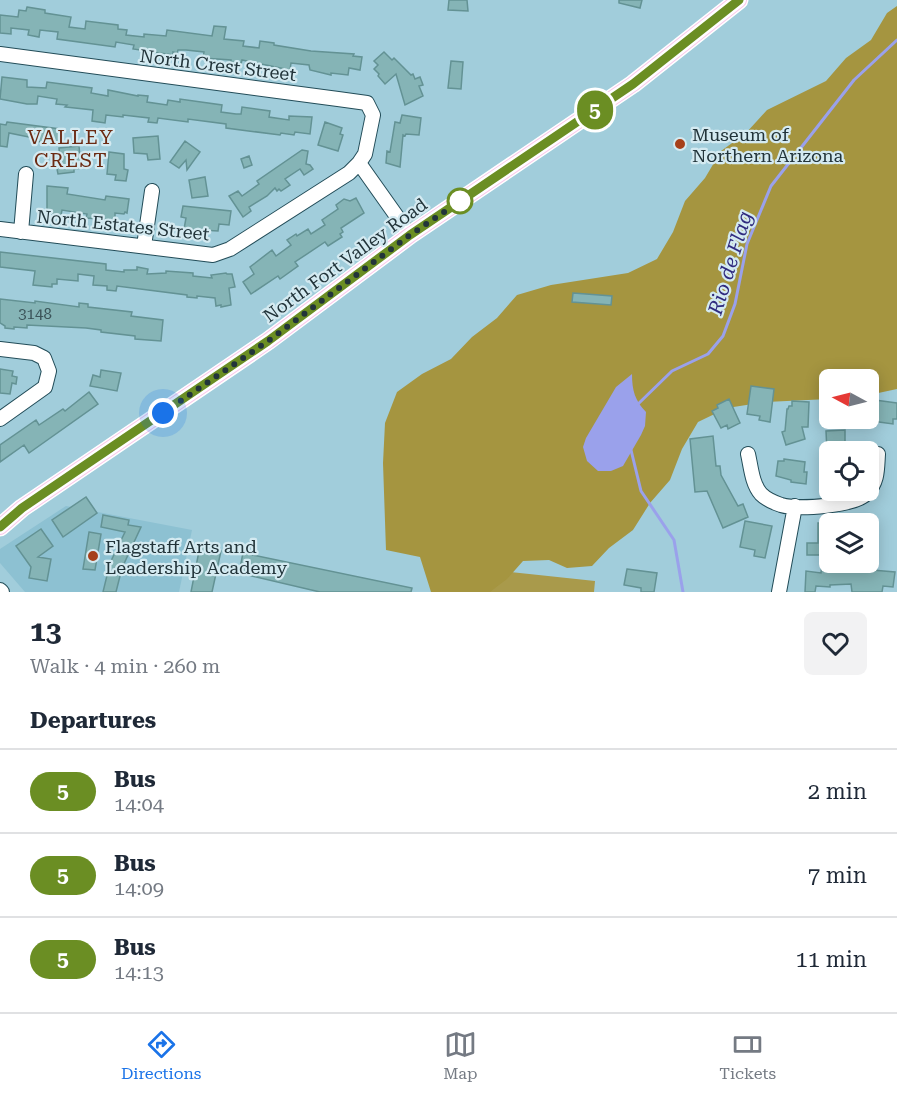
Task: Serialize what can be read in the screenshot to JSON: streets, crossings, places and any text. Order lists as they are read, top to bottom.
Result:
{
  "streets": {
    "main road": ["North Fort Valley Road"],
    "street": ["North Crest Street", "North Estates Street"]
  },
  "crossings": [
    ["North Crest Street", "North Estates Street"]
  ],
  "districts": ["VALLEY CREST"],
  "water": ["Rio de Flag"],
  "places": ["Museum of Northern Arizona", "Flagstaff Arts and Leadership Academy"],
  "lines": ["bus line 5"],
  "house_numbers": ["3148"],
  "north": "left",
  "page": {
    "on_map": "5",
    "heading": [
      ["13", "Walk · 4 min · 260 m"],
      "Departures"
    ],
    "list": [
      {
        "mark": "5",
        "name": "Bus",
        "note": "14:04",
        "value": "2 min"
      },
      {
        "mark": "5",
        "name": "Bus",
        "note": "14:09",
        "value": "7 min"
      },
      {
        "mark": "5",
        "name": "Bus",
        "note": "14:13",
        "value": "11 min"
      }
    ],
    "tabs": ["Directions", "Map", "Tickets"]
  }
}
